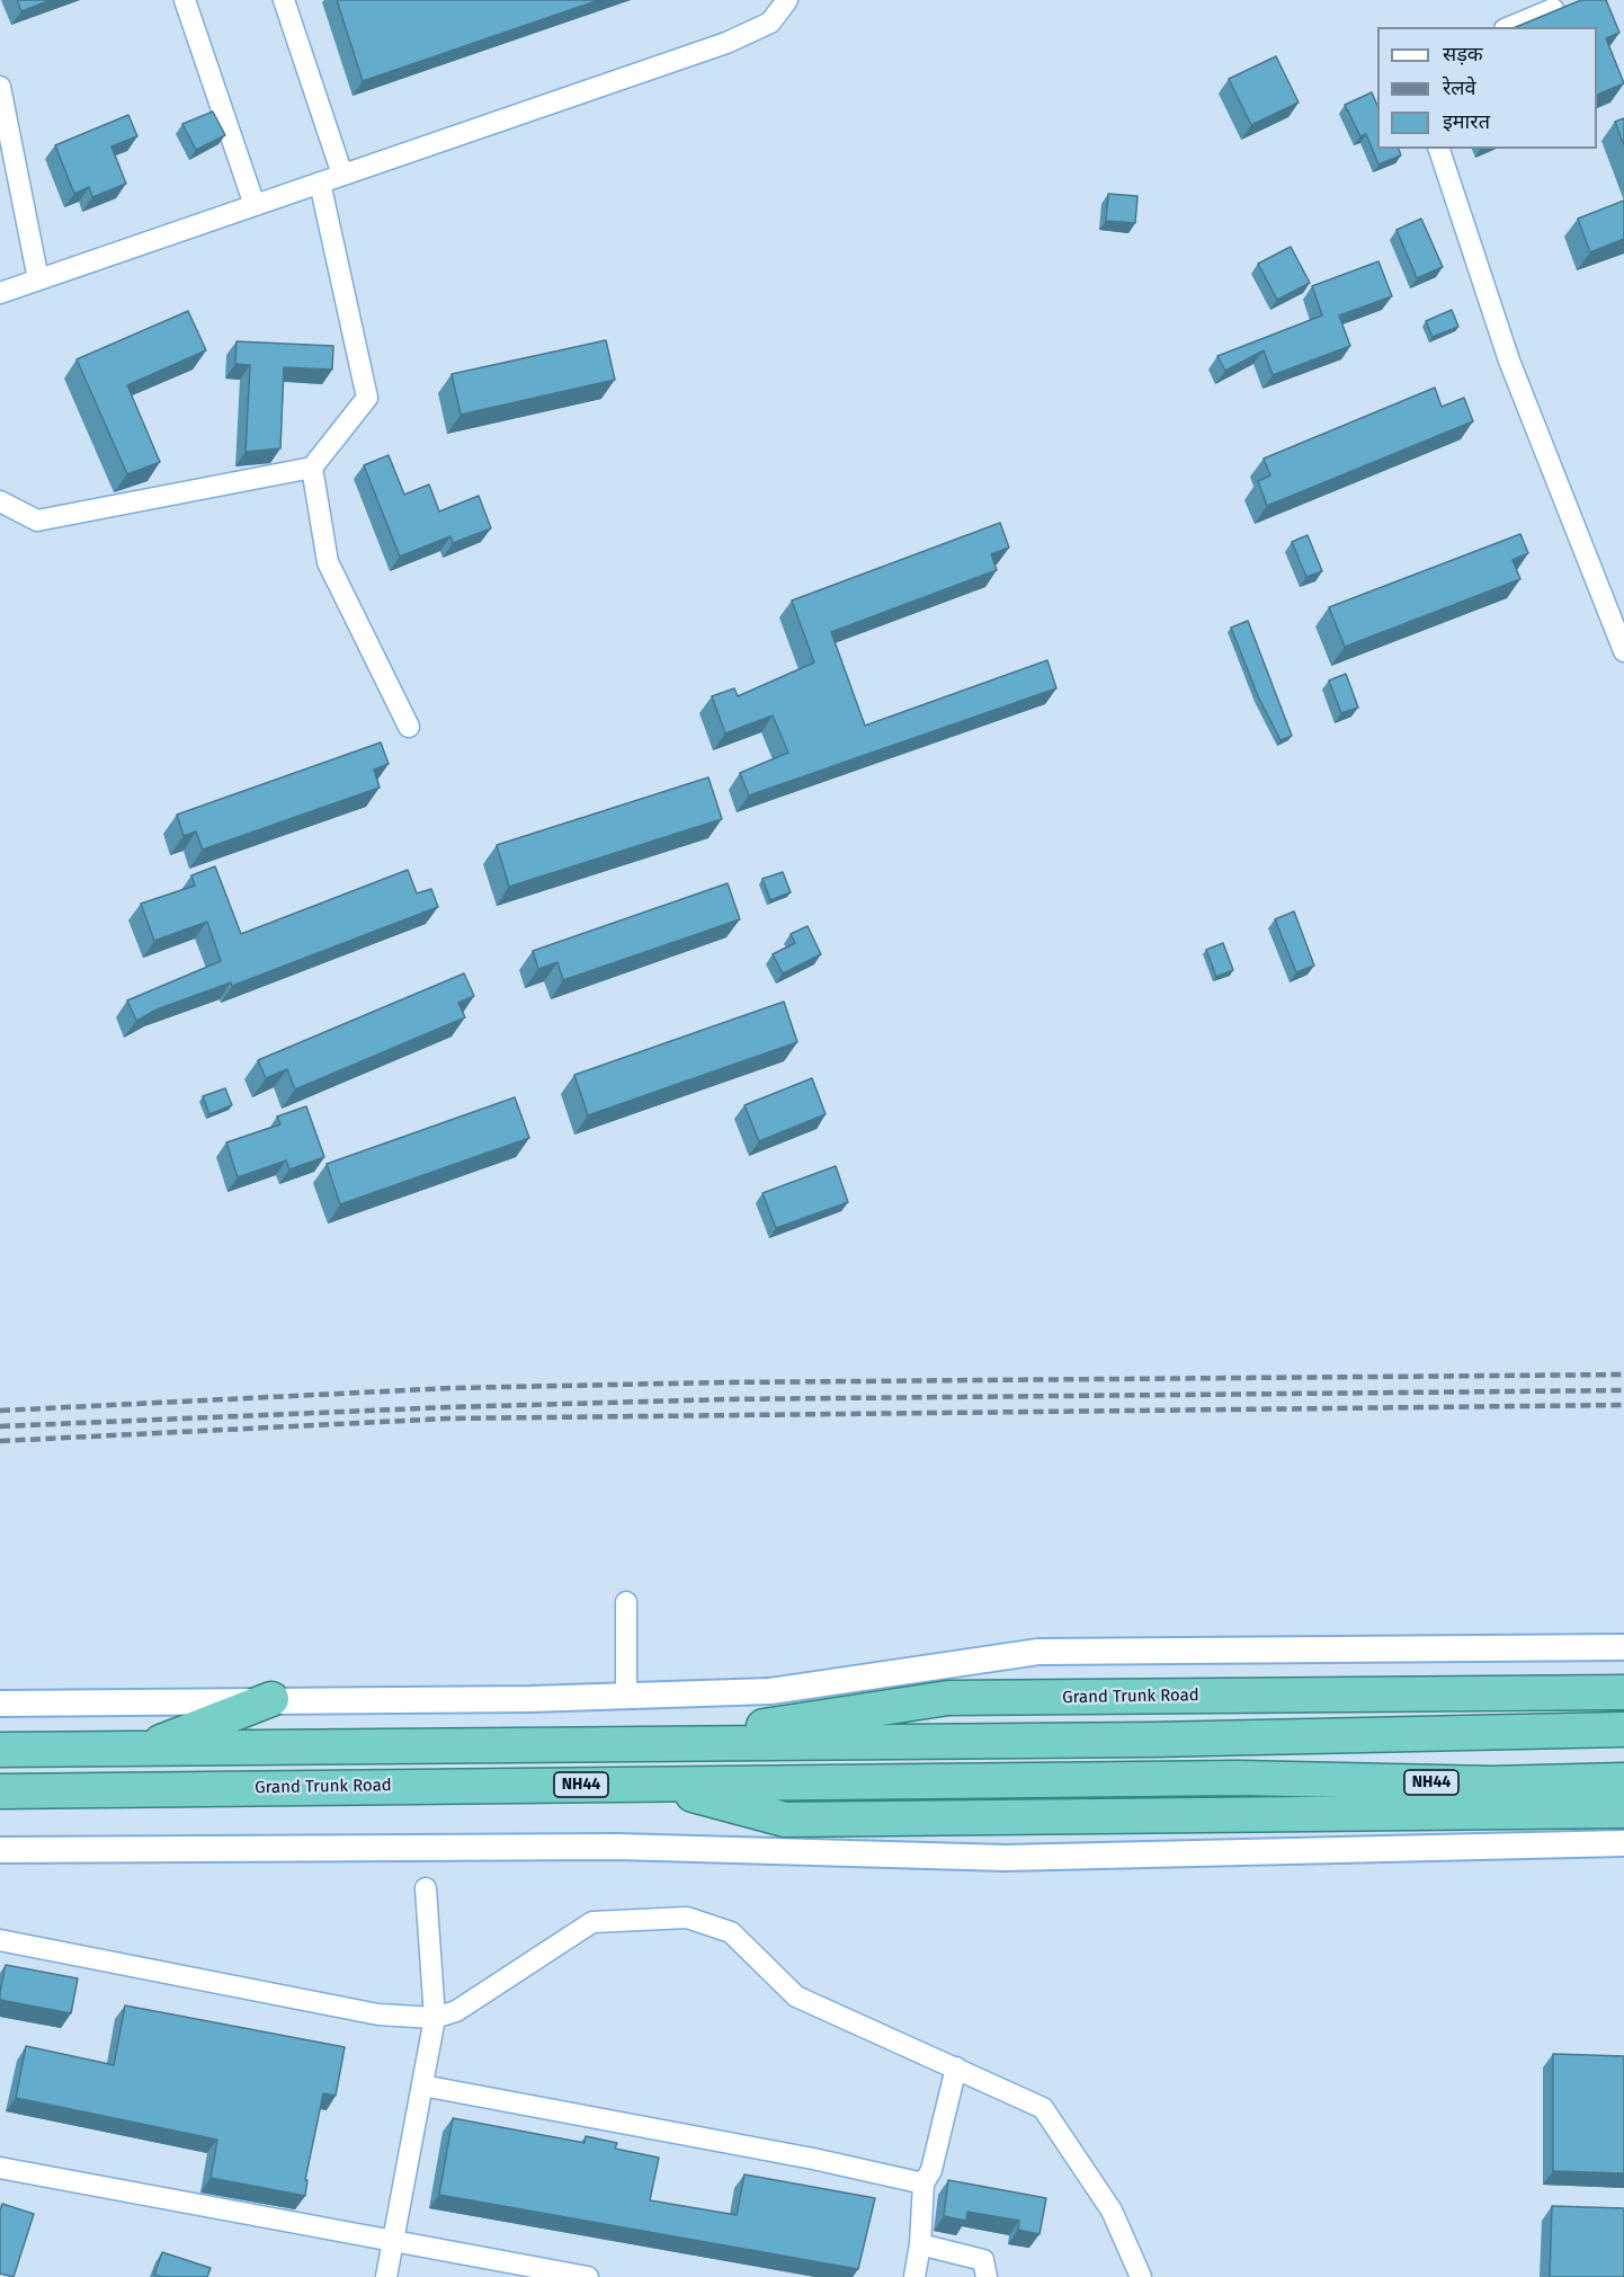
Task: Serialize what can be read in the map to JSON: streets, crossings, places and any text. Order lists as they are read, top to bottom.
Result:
{
  "streets": {
    "highway": ["Grand Trunk Road", "NH44"]
  },
  "legend": ["सड़क", "रेलवे", "इमारत"]
}
